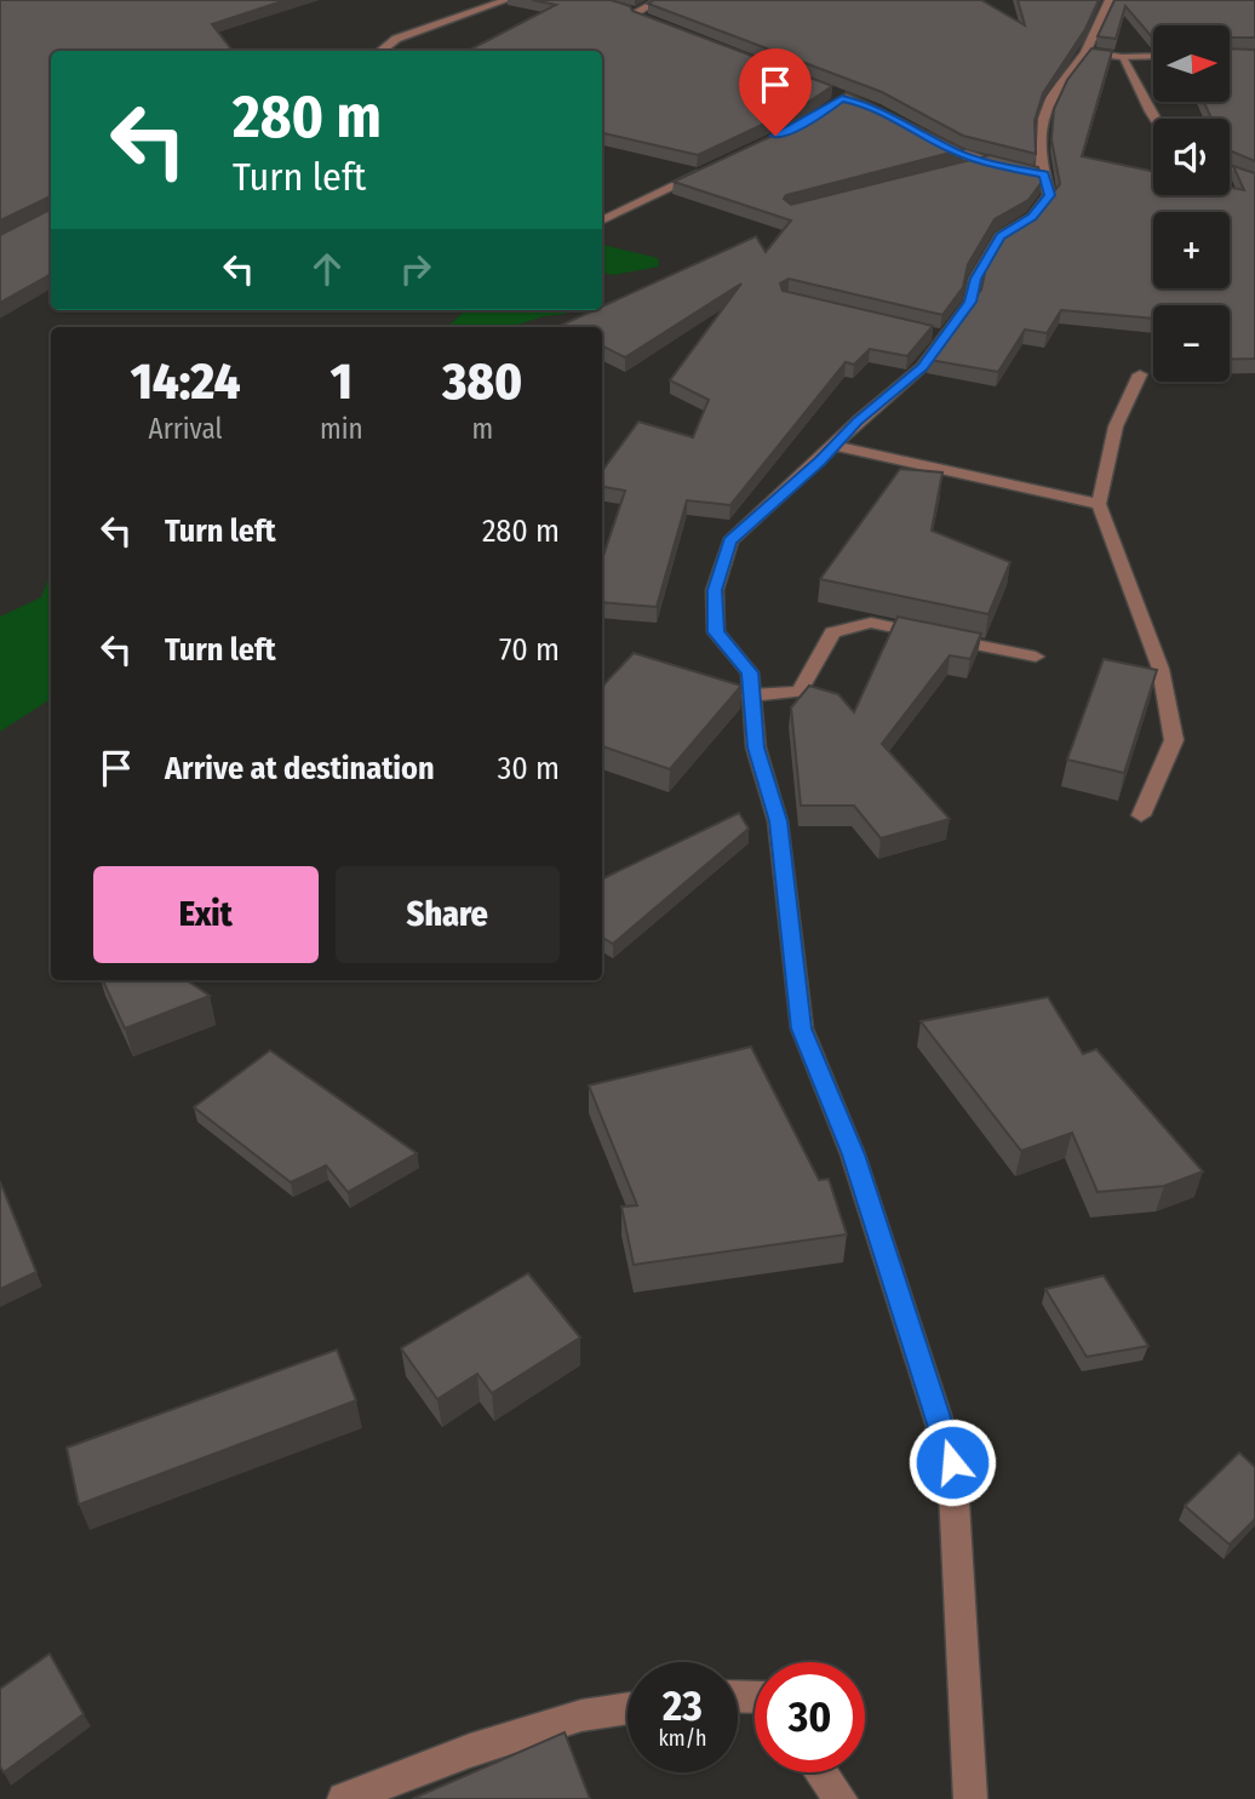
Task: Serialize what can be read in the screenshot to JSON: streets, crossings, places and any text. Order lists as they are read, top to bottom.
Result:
{
  "north": "right",
  "page": {
    "map_buttons": ["+", "−"],
    "turn": ["280 m", "Turn left"],
    "eta": [
      "14:24",
      "Arrival",
      "1",
      "min",
      "380",
      "m"
    ],
    "list": [
      {
        "name": "Turn left",
        "value": "280 m"
      },
      {
        "name": "Turn left",
        "value": "70 m"
      },
      {
        "name": "Arrive at destination",
        "value": "30 m"
      }
    ],
    "buttons": ["Exit", "Share"],
    "speed": "23 km/h",
    "limit": "30"
  }
}
